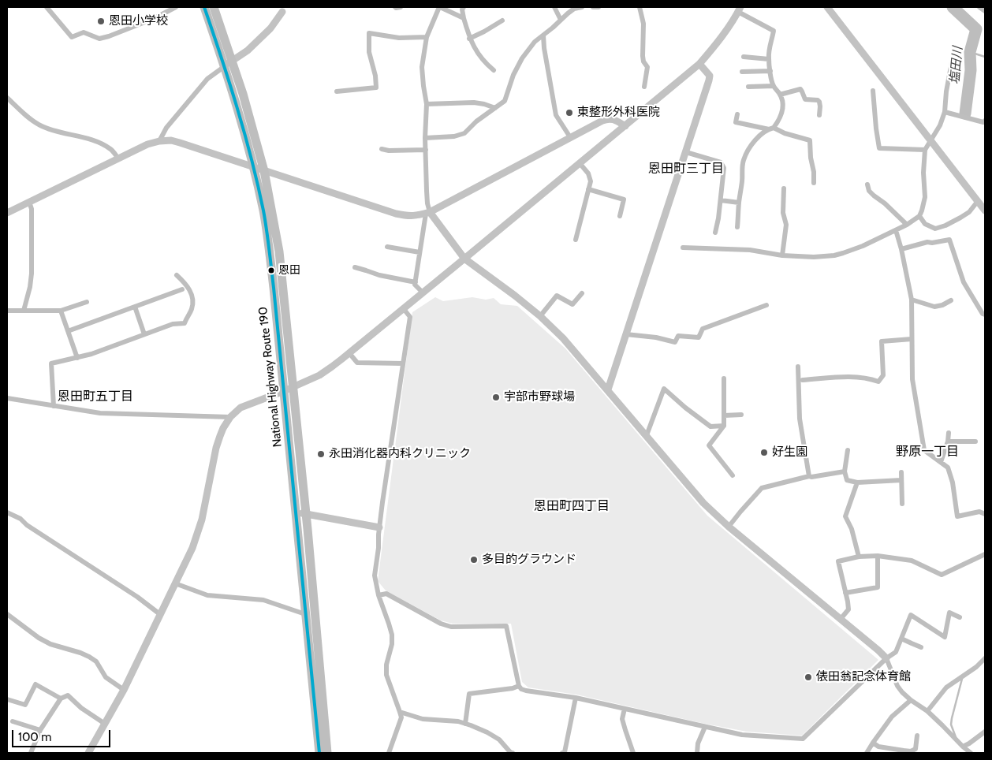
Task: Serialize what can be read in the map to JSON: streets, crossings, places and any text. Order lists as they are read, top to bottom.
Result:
{
  "streets": {
    "highway": ["National Highway Route 190"]
  },
  "districts": [
    "恩田町三丁目",
    "恩田町五丁目",
    "野原一丁目",
    "恩田町四丁目"
  ],
  "water": ["塩田川"],
  "places": [
    "恩田小学校",
    "東整形外科医院",
    "恩田",
    "宇部市野球場",
    "好生園",
    "永田消化器内科クリニック",
    "多目的グラウンド",
    "俵田翁記念体育館"
  ],
  "scale_bar": "100 m"
}
